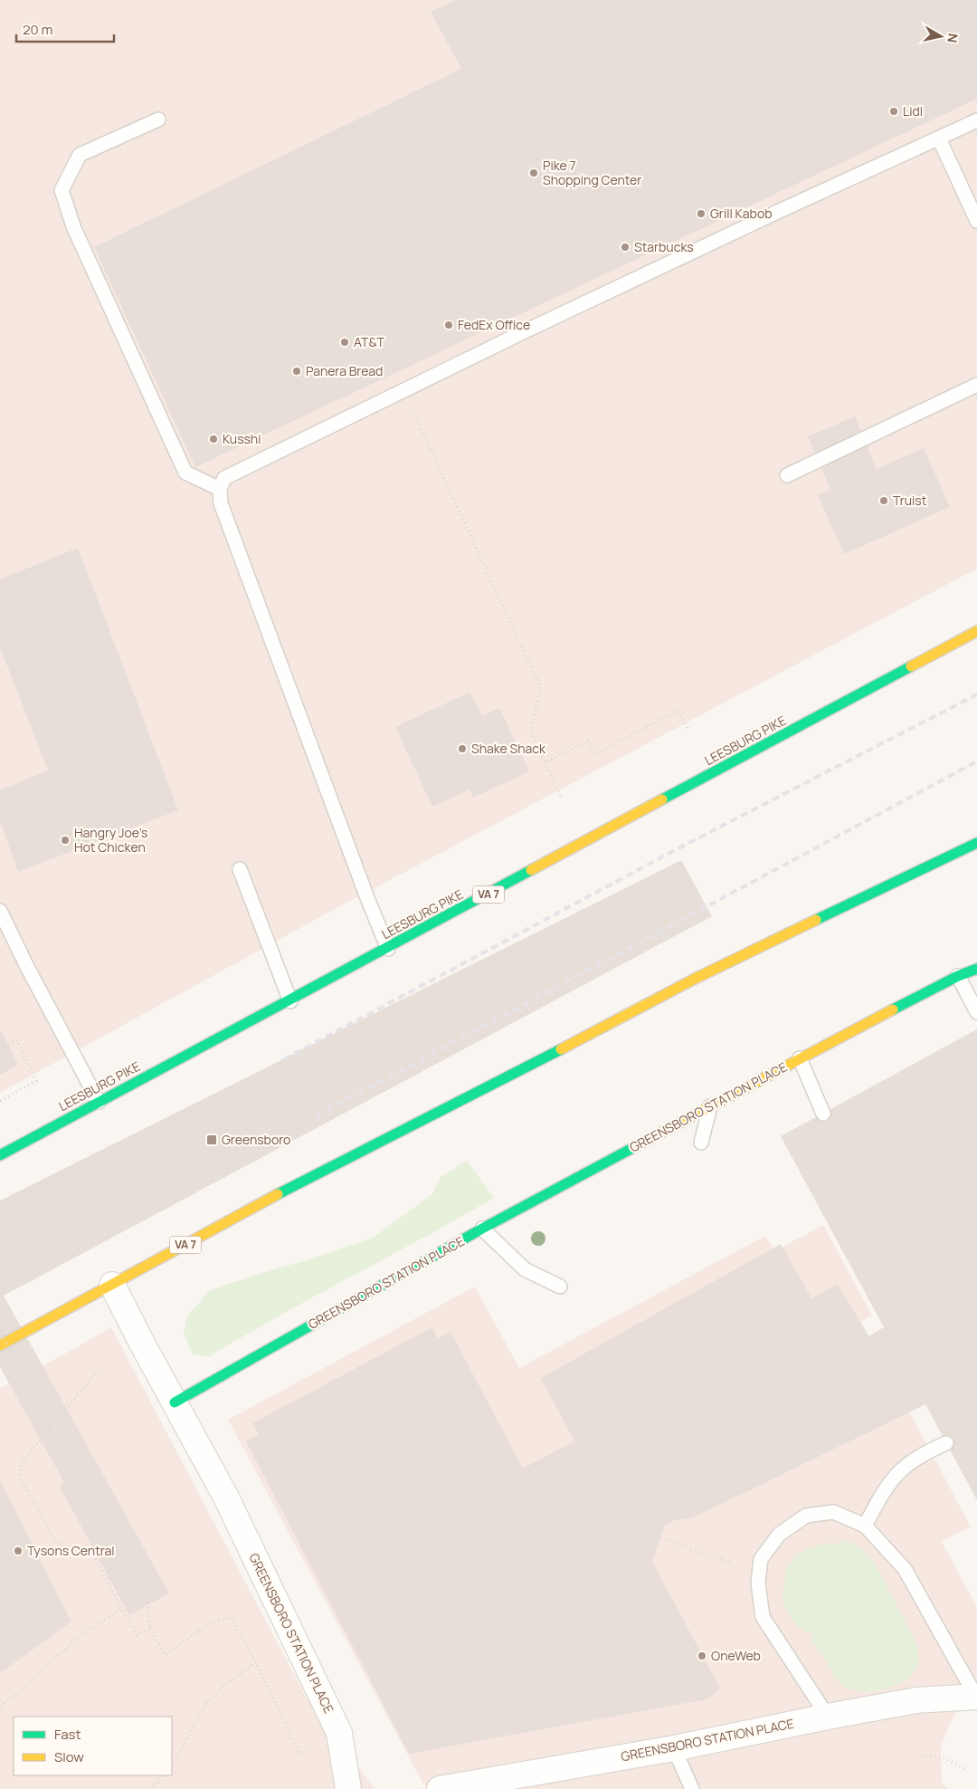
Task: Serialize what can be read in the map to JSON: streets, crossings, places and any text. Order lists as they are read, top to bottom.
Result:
{
  "streets": {
    "main road": ["LEESBURG PIKE", "VA 7", "GREENSBORO STATION PLACE"]
  },
  "places": {
    "other": [
      "Lidl",
      "Pike 7 Shopping Center",
      "Grill Kabob",
      "Starbucks",
      "FedEx Office",
      "AT&T",
      "Panera Bread",
      "Kusshi",
      "Truist",
      "Shake Shack",
      "Hangry Joe's Hot Chicken",
      "Tysons Central",
      "OneWeb"
    ],
    "transit": ["Greensboro"]
  },
  "legend": ["Fast", "Slow"],
  "scale_bar": "20 m",
  "north": "right"
}
